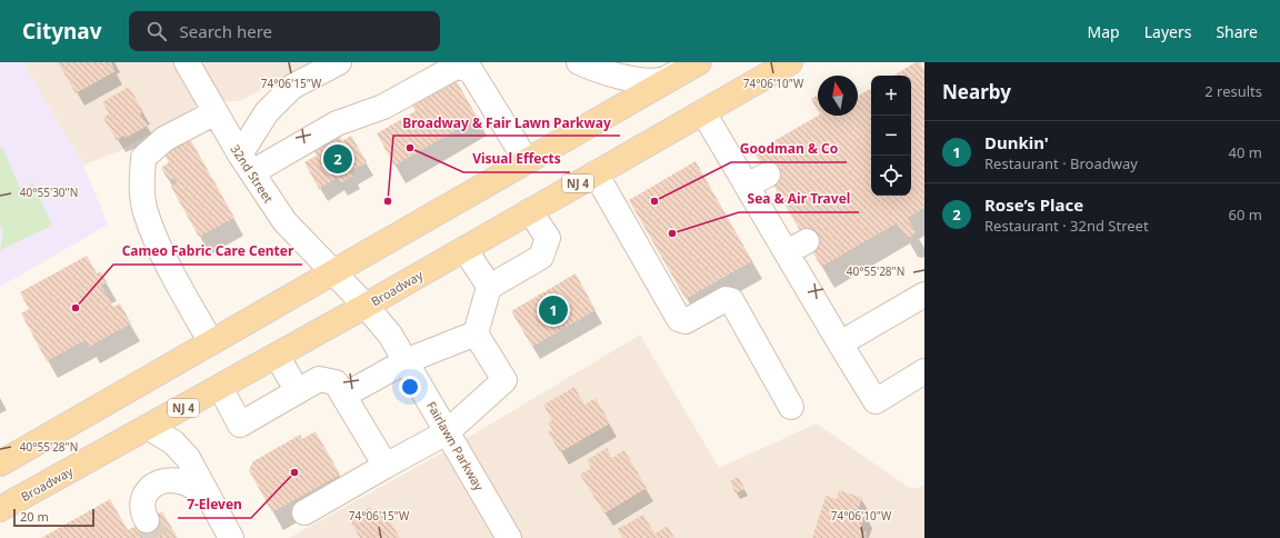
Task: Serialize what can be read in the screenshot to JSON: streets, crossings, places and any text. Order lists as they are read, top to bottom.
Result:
{
  "streets": {
    "main road": ["NJ 4", "Broadway"],
    "street": ["32nd Street", "Fairlawn Parkway"]
  },
  "crossings": [
    ["32nd Street", "Fairlawn Parkway"],
    ["Broadway", "Fairlawn Parkway"]
  ],
  "places": [
    "Visual Effects",
    "Broadway & Fair Lawn Parkway",
    "Goodman & Co",
    "Sea & Air Travel",
    "Cameo Fabric Care Center",
    "7-Eleven"
  ],
  "scale_bar": "20 m",
  "north": "top",
  "page": {
    "header": "Citynav",
    "search": "Search here",
    "nav": ["Map", "Layers", "Share"],
    "heading": ["Nearby", "2 results"],
    "map_buttons": ["+", "−"],
    "list": [
      {
        "mark": "1",
        "name": "Dunkin'",
        "note": "Restaurant · Broadway",
        "value": "40 m"
      },
      {
        "mark": "2",
        "name": "Rose’s Place",
        "note": "Restaurant · 32nd Street",
        "value": "60 m"
      }
    ],
    "pins": ["2", "1"],
    "scale": "20 m"
  },
  "coordinates": [
    "74°06'15\"W",
    "74°06'10\"W",
    "40°55'30\"N",
    "40°55'28\"N"
  ]
}
